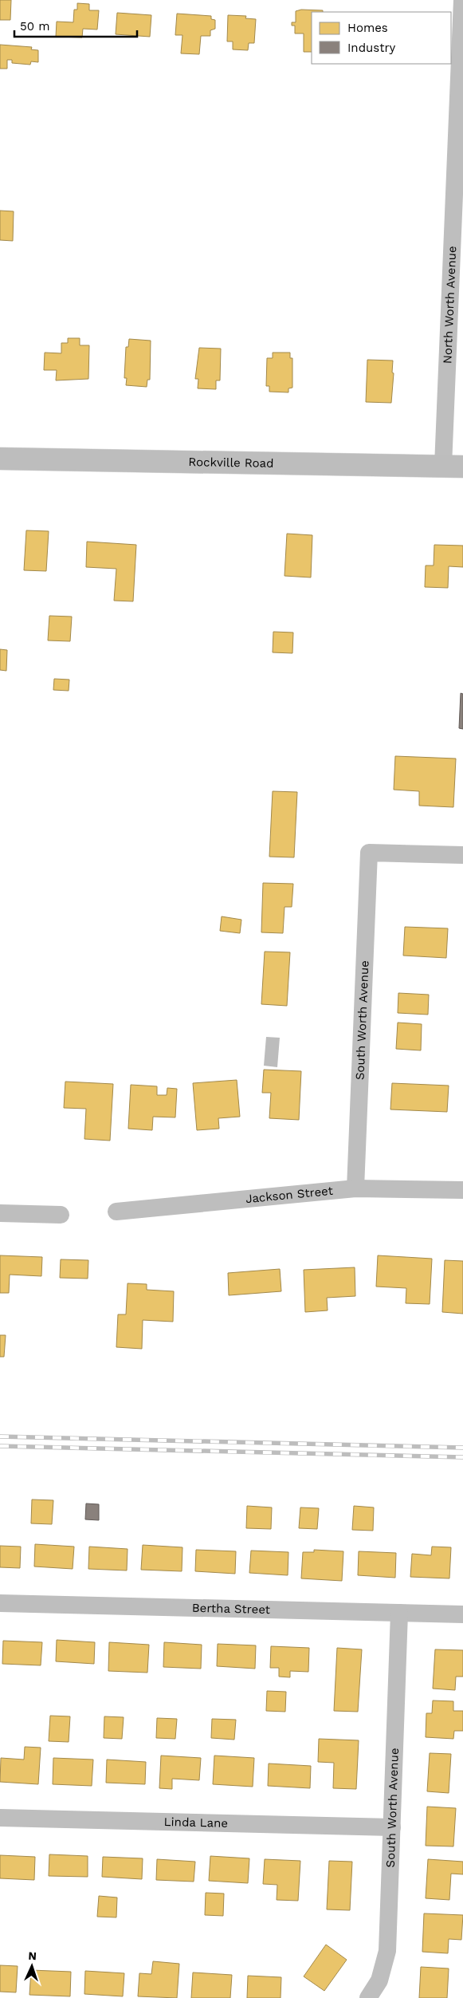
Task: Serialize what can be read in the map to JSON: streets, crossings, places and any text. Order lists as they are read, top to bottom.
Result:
{
  "streets": {
    "main road": ["Rockville Road"],
    "street": [
      "North Worth Avenue",
      "South Worth Avenue",
      "Jackson Street",
      "Bertha Street",
      "Linda Lane"
    ]
  },
  "crossings": [
    ["North Worth Avenue", "Rockville Road"],
    ["South Worth Avenue", "Jackson Street"],
    ["South Worth Avenue", "Bertha Street"],
    ["South Worth Avenue", "Linda Lane"]
  ],
  "legend": ["Homes", "Industry"],
  "scale_bar": "50 m",
  "north": "top"
}
